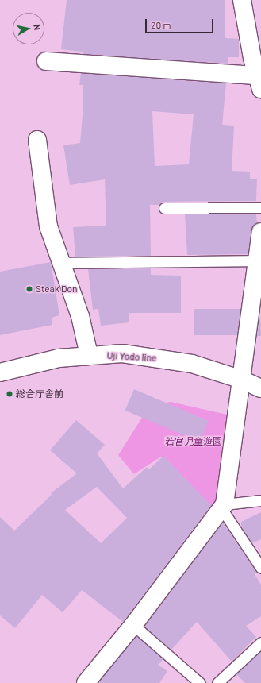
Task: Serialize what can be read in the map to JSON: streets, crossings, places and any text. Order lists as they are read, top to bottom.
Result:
{
  "streets": {
    "street": ["Uji Yodo line"]
  },
  "parks": ["若宮児童遊園"],
  "places": ["Steak Don", "総合庁舎前"],
  "scale_bar": "20 m",
  "north": "right"
}
